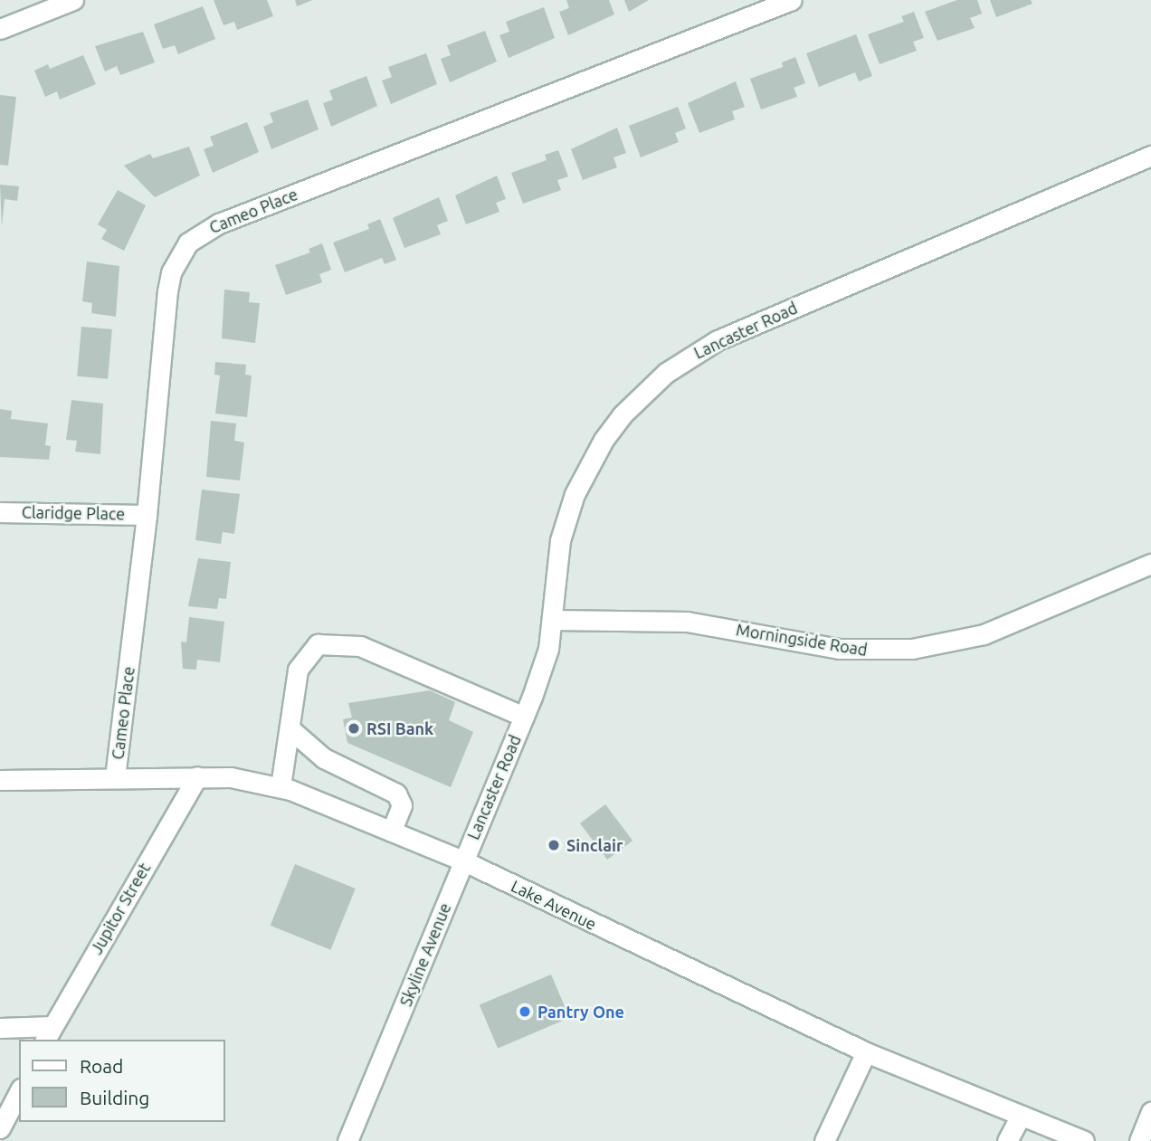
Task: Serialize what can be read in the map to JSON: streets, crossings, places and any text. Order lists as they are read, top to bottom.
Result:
{
  "streets": {
    "street": [
      "Cameo Place",
      "Lancaster Road",
      "Claridge Place",
      "Morningside Road",
      "Lake Avenue",
      "Jupitor Street",
      "Skyline Avenue"
    ]
  },
  "crossings": [
    ["Cameo Place", "Claridge Place"],
    ["Cameo Place", "Lake Avenue"],
    ["Lancaster Road", "Morningside Road"],
    ["Lancaster Road", "Lake Avenue"],
    ["Lancaster Road", "Skyline Avenue"],
    ["Lake Avenue", "Jupitor Street"],
    ["Lake Avenue", "Skyline Avenue"]
  ],
  "places": ["RSI Bank", "Sinclair", "Pantry One"],
  "legend": ["Road", "Building"]
}
